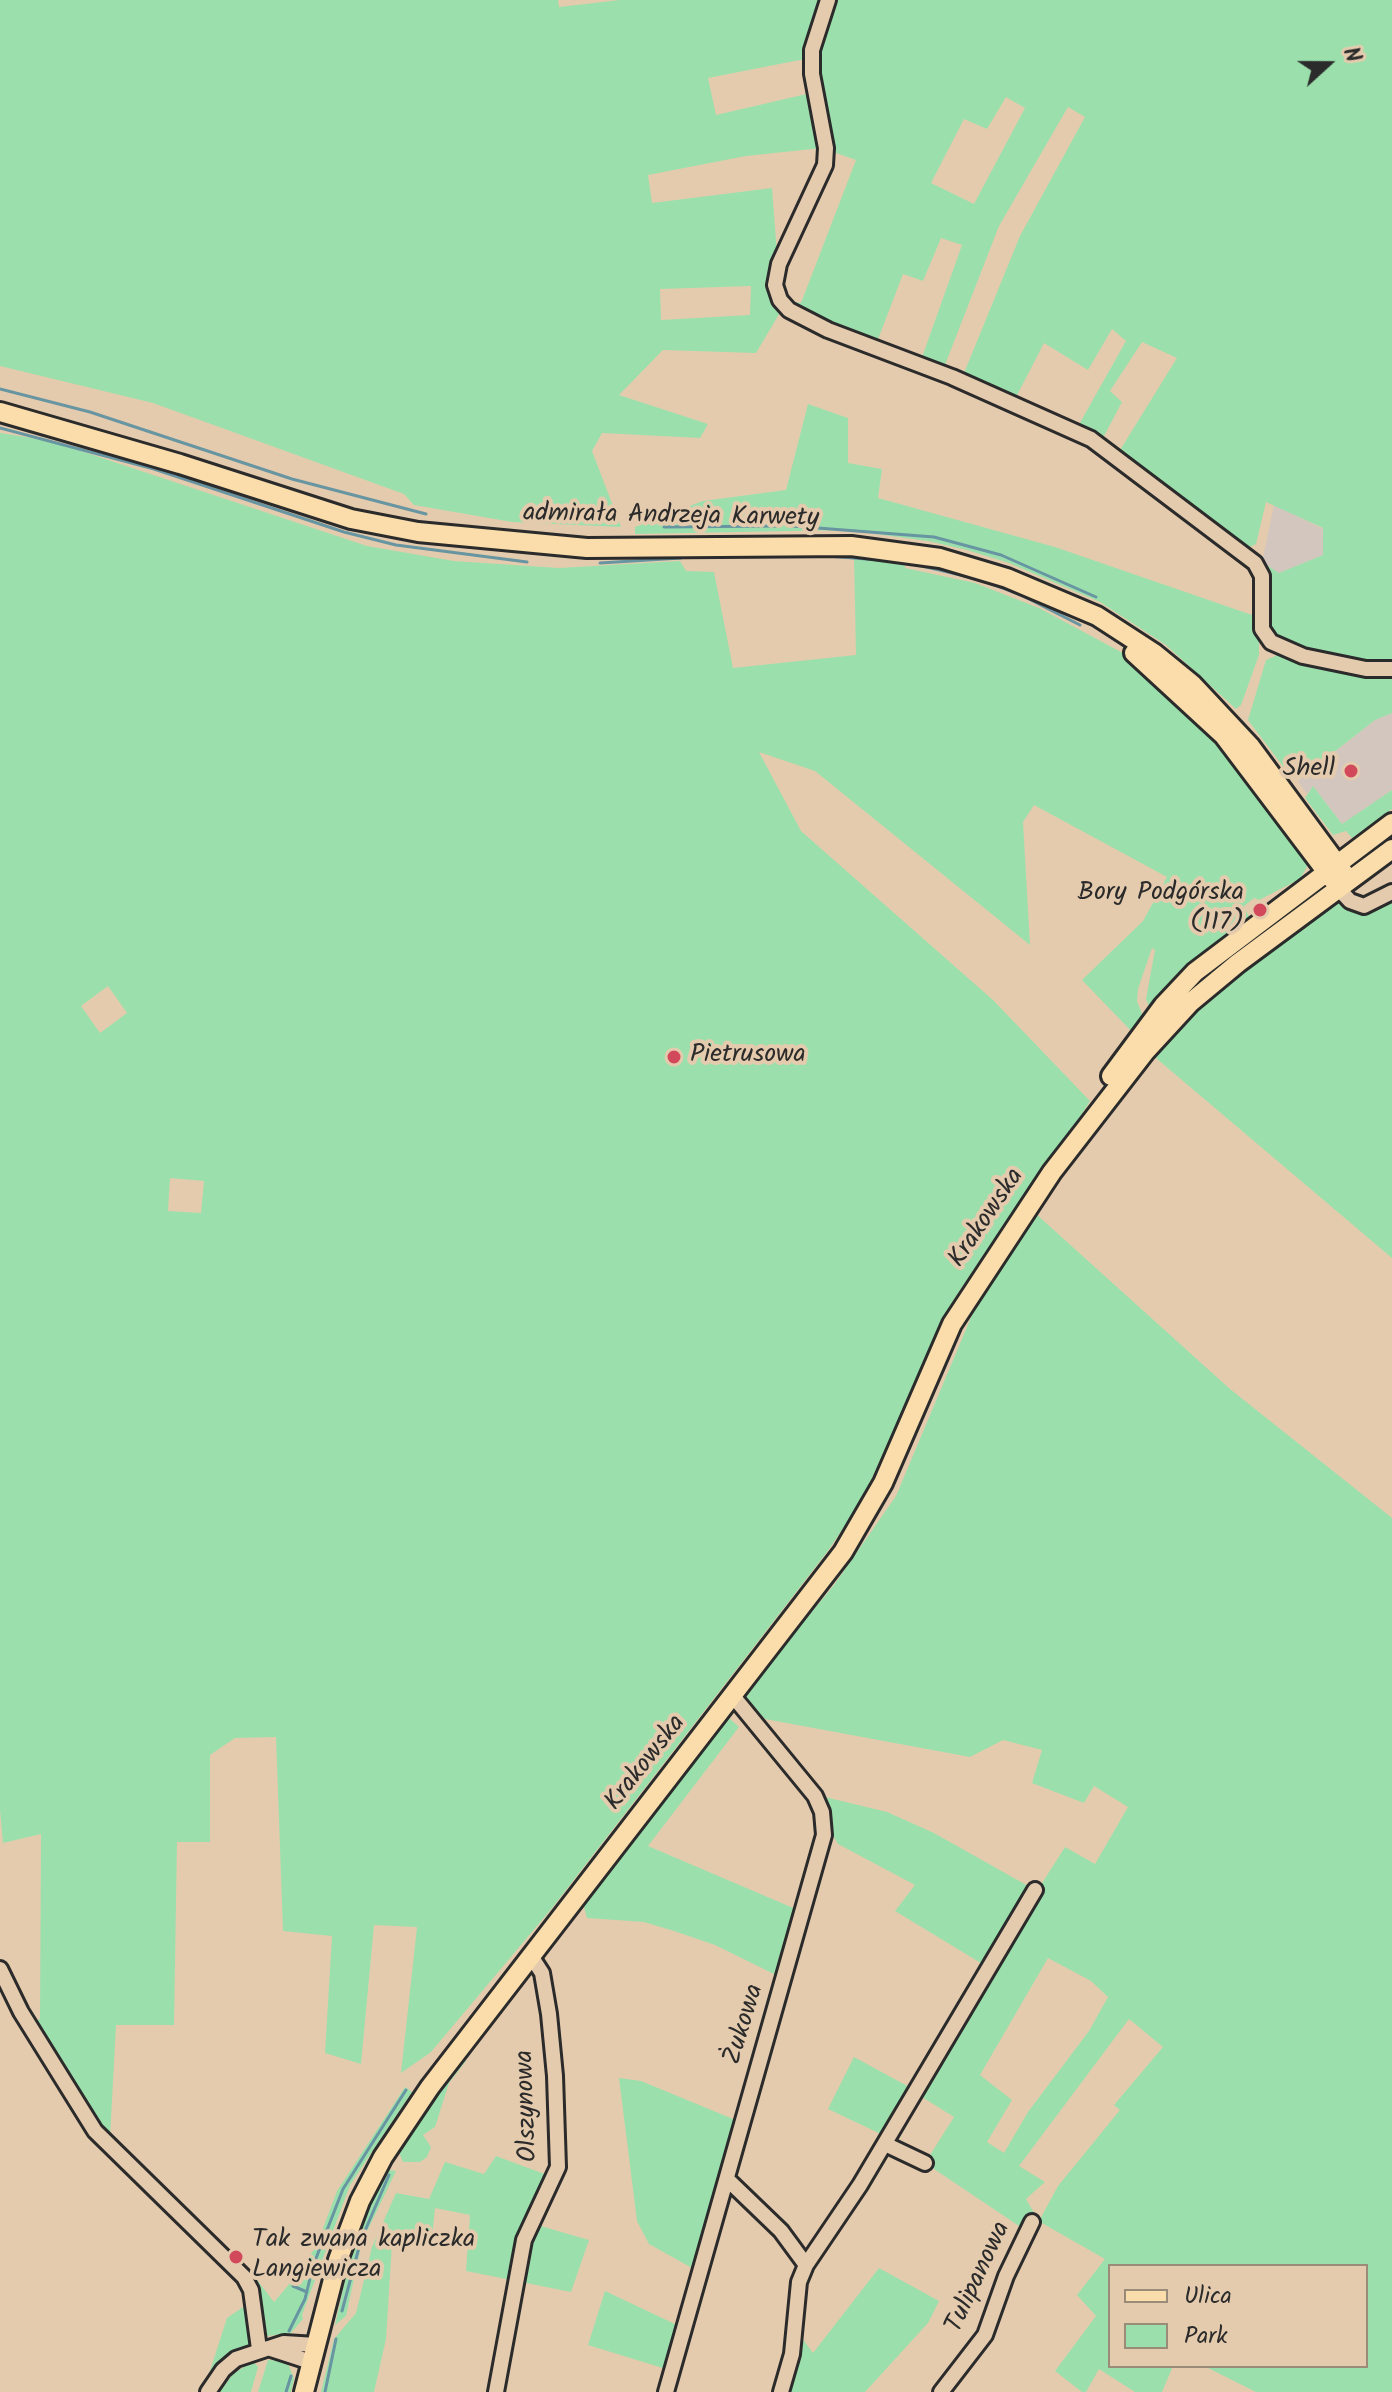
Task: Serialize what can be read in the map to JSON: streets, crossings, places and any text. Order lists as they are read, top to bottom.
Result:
{
  "streets": {
    "main road": ["admirała Andrzeja Karwety", "Krakowska"],
    "street": ["Żukowa", "Olszynowa", "Tulipanowa"]
  },
  "crossings": [
    ["admirała Andrzeja Karwety", "Krakowska"],
    ["Krakowska", "Żukowa"],
    ["Krakowska", "Olszynowa"]
  ],
  "places": [
    "Shell",
    "Bory Podgórska (117)",
    "Pietrusowa",
    "Tak zwana kapliczka Langiewicza"
  ],
  "legend": ["Ulica", "Park"],
  "north": "right"
}
